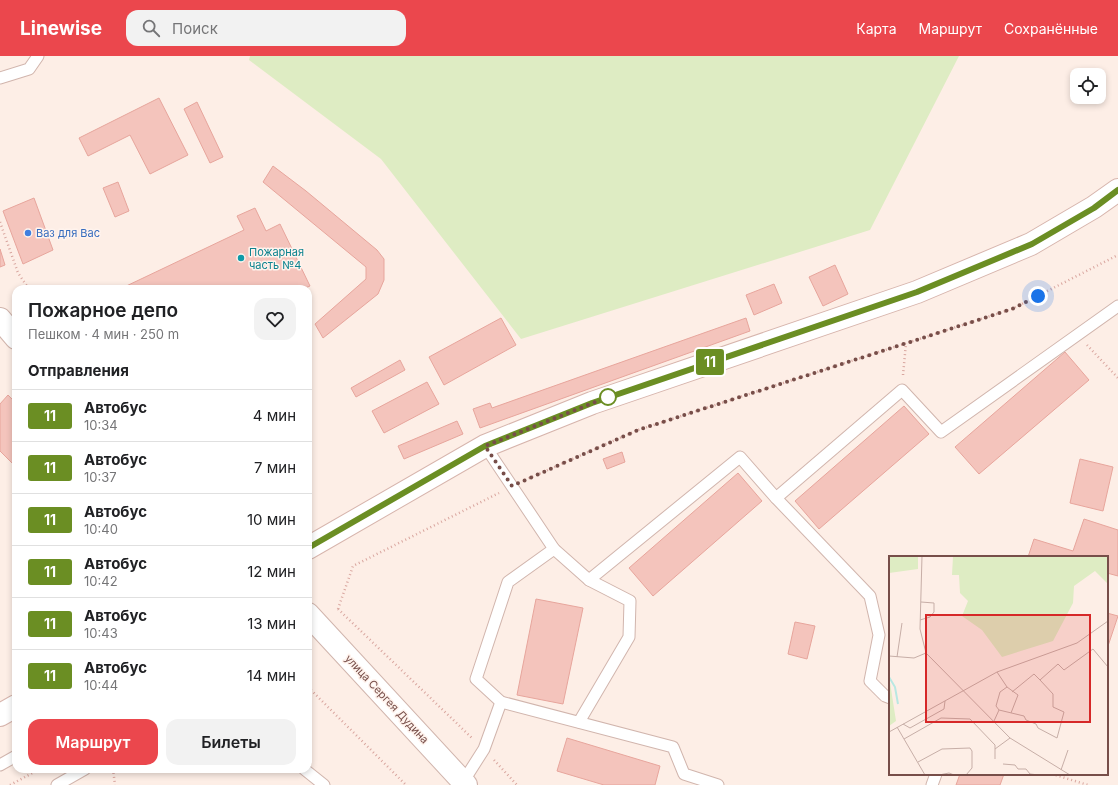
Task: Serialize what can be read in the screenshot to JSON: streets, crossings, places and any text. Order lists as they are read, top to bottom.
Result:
{
  "streets": {
    "street": ["улица Сергея Дудина"]
  },
  "places": ["Ваз для Вас", "Пожарная часть №4"],
  "lines": ["bus line 11"],
  "page": {
    "header": "Linewise",
    "search": "Поиск",
    "nav": ["Карта", "Маршрут", "Сохранённые"],
    "on_map": "11",
    "heading": [
      ["Пожарное депо", "Пешком · 4 мин · 250 m"],
      "Отправления"
    ],
    "list": [
      {
        "mark": "11",
        "name": "Автобус",
        "note": "10:34",
        "value": "4 мин"
      },
      {
        "mark": "11",
        "name": "Автобус",
        "note": "10:37",
        "value": "7 мин"
      },
      {
        "mark": "11",
        "name": "Автобус",
        "note": "10:40",
        "value": "10 мин"
      },
      {
        "mark": "11",
        "name": "Автобус",
        "note": "10:42",
        "value": "12 мин"
      },
      {
        "mark": "11",
        "name": "Автобус",
        "note": "10:43",
        "value": "13 мин"
      },
      {
        "mark": "11",
        "name": "Автобус",
        "note": "10:44",
        "value": "14 мин"
      }
    ],
    "buttons": ["Маршрут", "Билеты"]
  }
}
